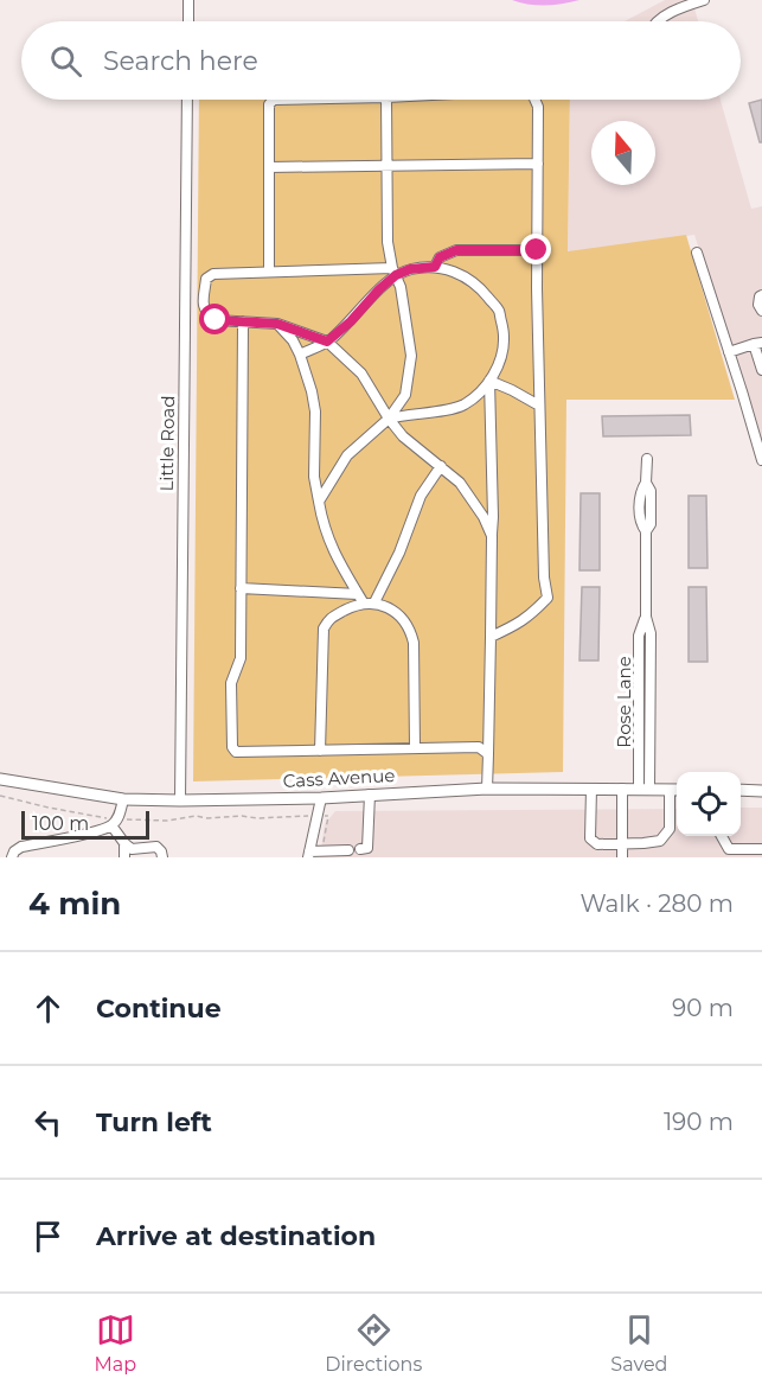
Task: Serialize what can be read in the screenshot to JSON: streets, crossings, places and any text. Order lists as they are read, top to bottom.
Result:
{
  "streets": {
    "main road": ["Cass Avenue"],
    "street": ["Little Road", "Rose Lane"]
  },
  "crossings": [
    ["Little Road", "Cass Avenue"],
    ["Rose Lane", "Cass Avenue"]
  ],
  "scale_bar": "100 m",
  "north": "top",
  "page": {
    "search": "Search here",
    "scale": "100 m",
    "heading": ["4 min", "Walk · 280 m"],
    "list": [
      ["Continue", "90 m"],
      ["Turn left", "190 m"],
      "Arrive at destination"
    ],
    "nav": ["Map", "Directions", "Saved"]
  }
}
